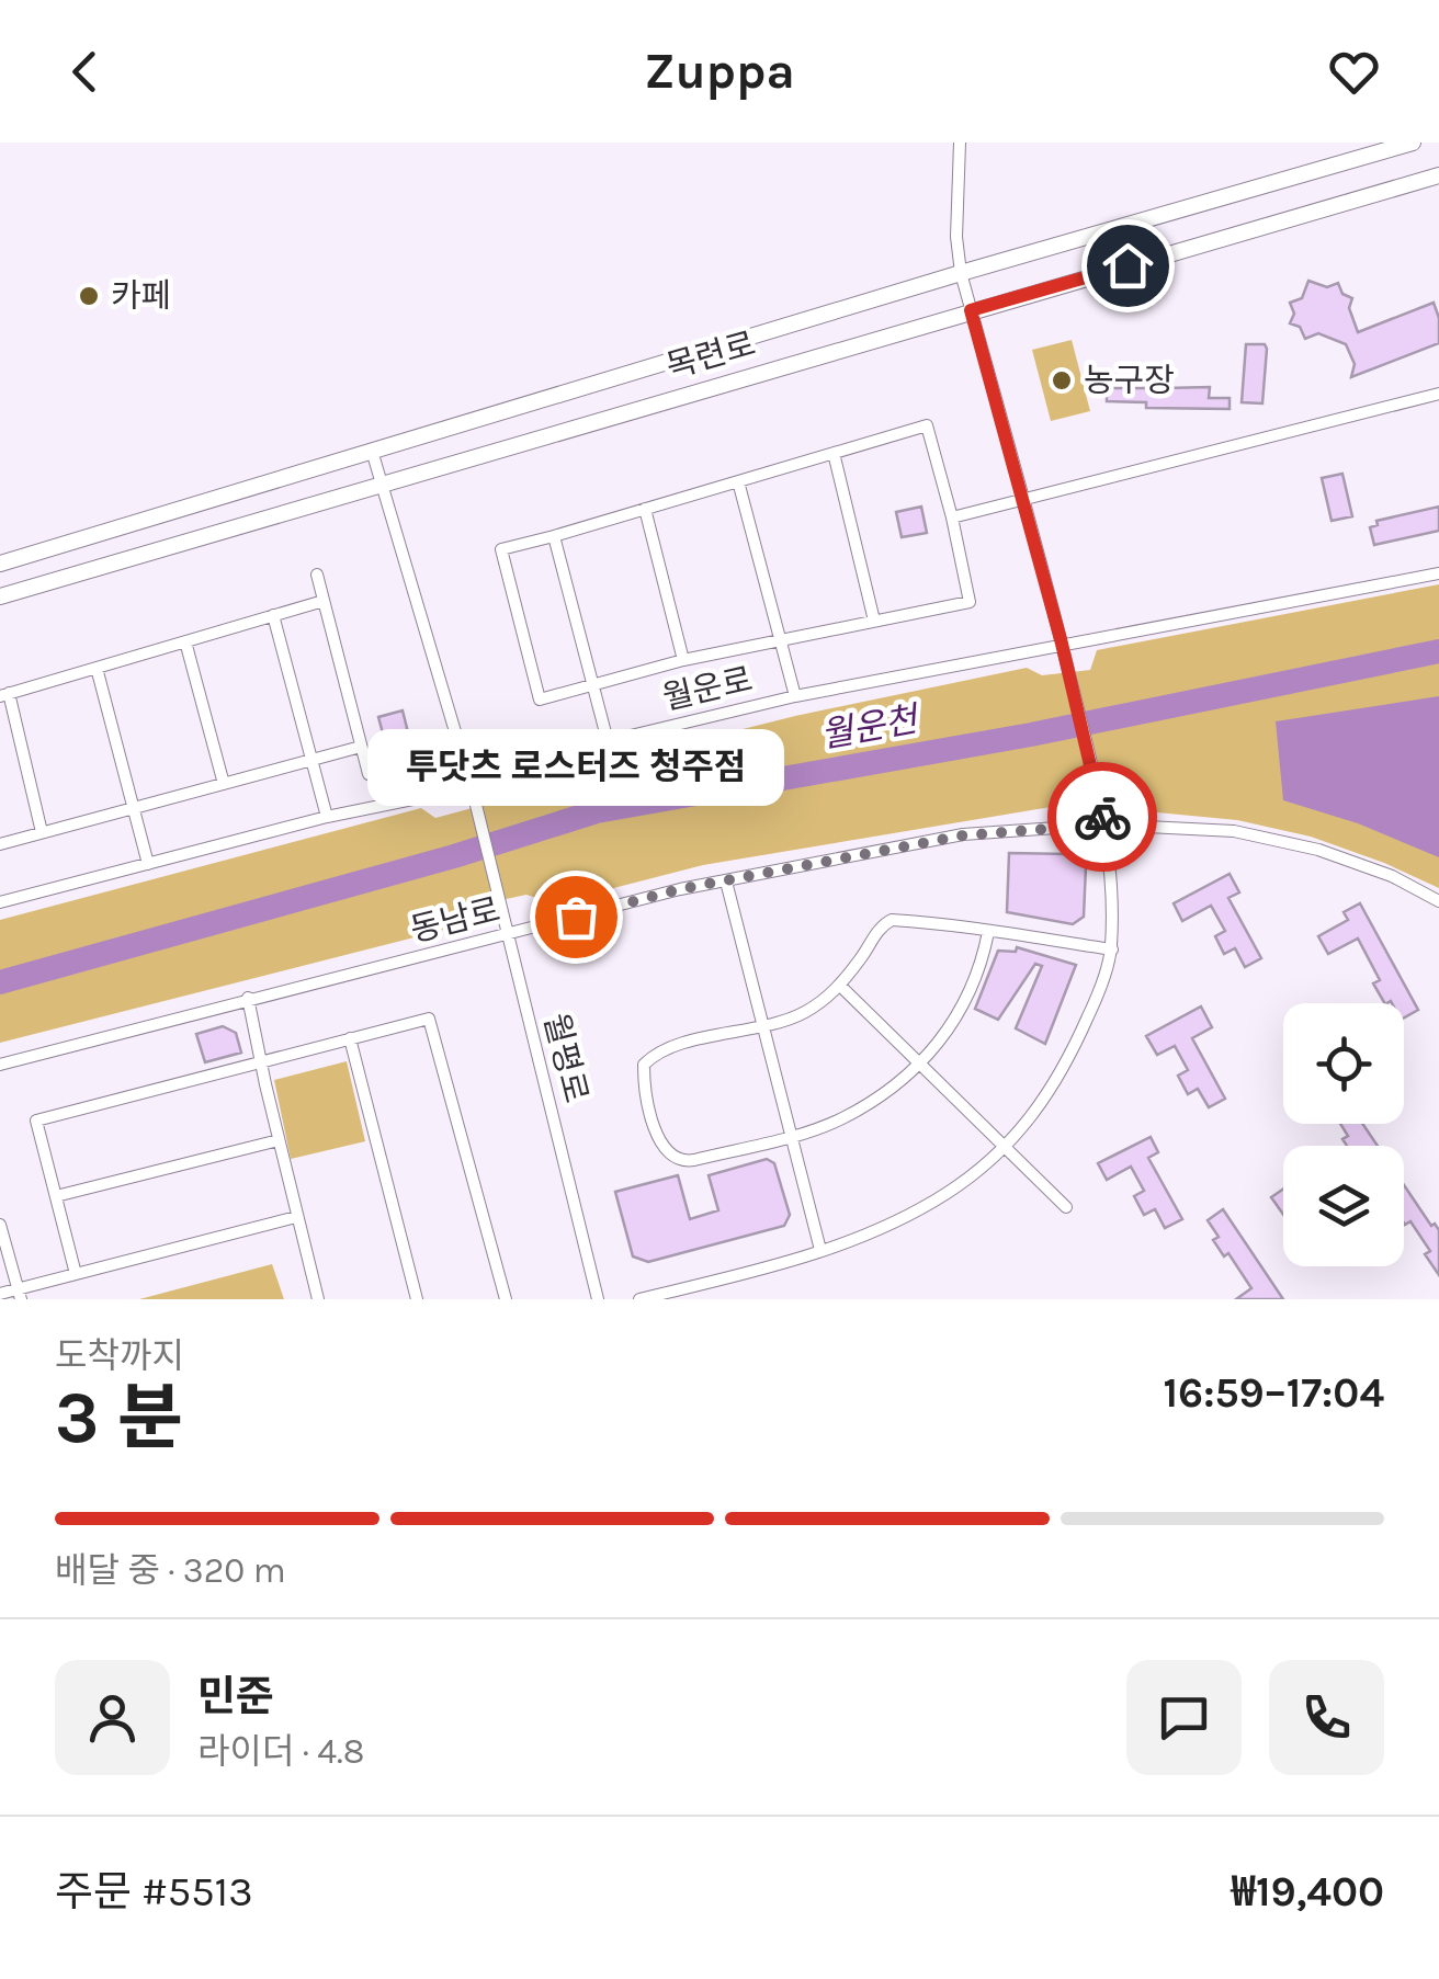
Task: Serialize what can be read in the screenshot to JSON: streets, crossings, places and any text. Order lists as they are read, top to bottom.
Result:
{
  "streets": {
    "street": [
      "목련로",
      "월운로",
      "동남로",
      "월평로"
    ]
  },
  "crossings": [
    ["목련로", "월평로"],
    ["월운로", "월평로"],
    ["동남로", "월평로"]
  ],
  "water": ["월운천"],
  "places": ["카페", "농구장", "투닷츠 로스터즈 청주점"],
  "page": {
    "header": "Zuppa",
    "bubble": "투닷츠 로스터즈 청주점",
    "heading": ["3 분", "도착까지", "16:59–17:04"],
    "panel": [
      "민준",
      "라이더 · 4.8",
      "주문 #5513",
      "₩19,400"
    ],
    "bar": "배달 중 · 320 m"
  }
}
